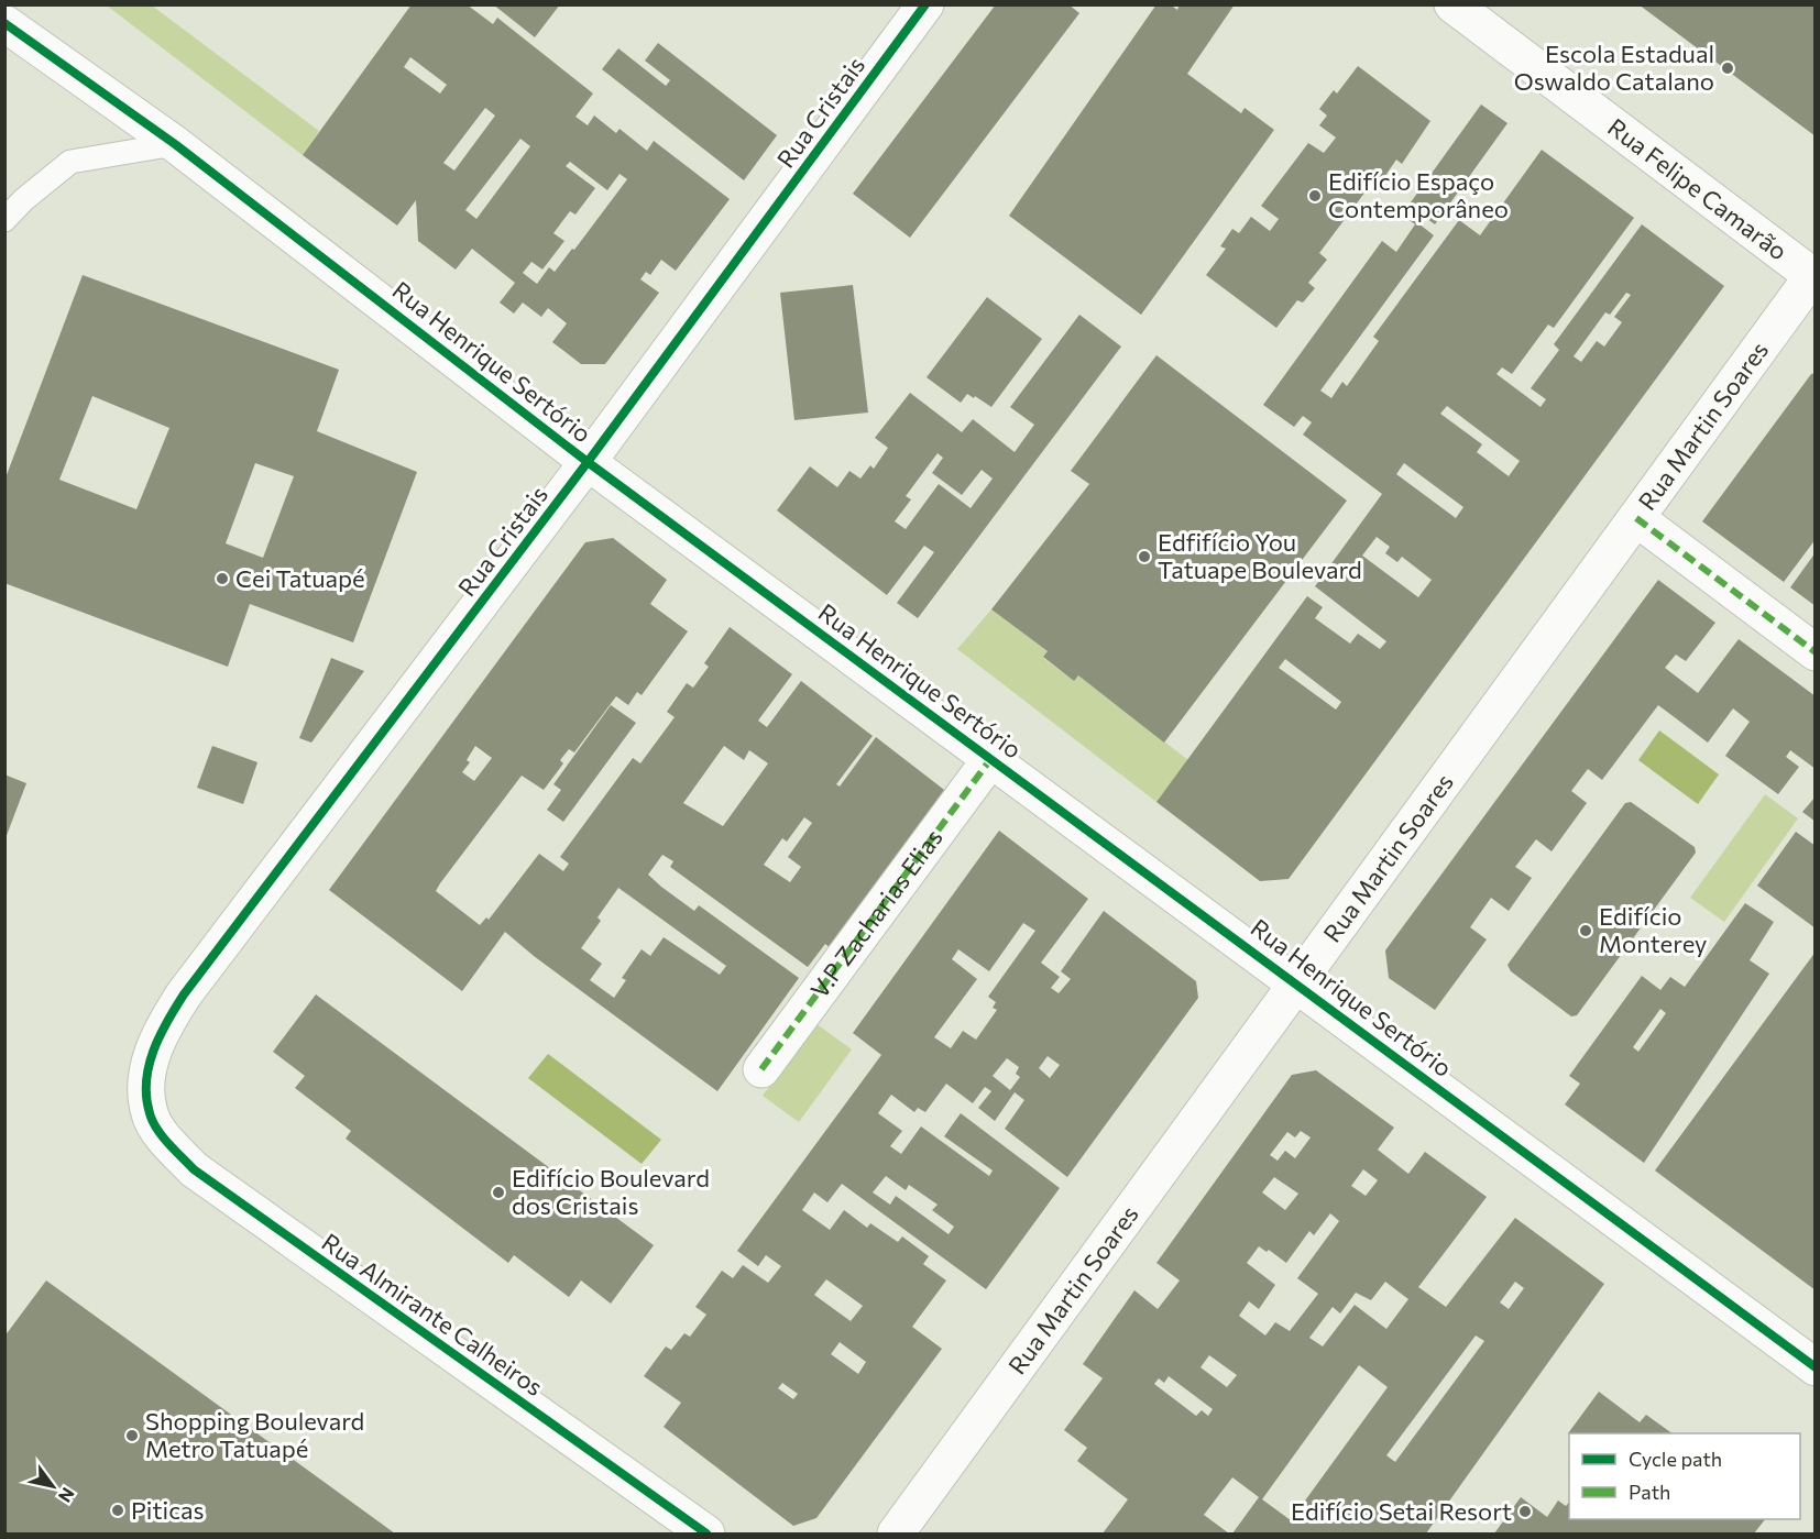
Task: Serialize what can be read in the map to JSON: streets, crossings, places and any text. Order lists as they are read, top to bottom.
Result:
{
  "streets": {
    "street": [
      "Rua Cristais",
      "Rua Felipe Camarão",
      "Rua Henrique Sertório",
      "Rua Martin Soares",
      "V.P Zacharias Elias",
      "Rua Almirante Calheiros"
    ]
  },
  "crossings": [
    ["Rua Cristais", "Rua Henrique Sertório"],
    ["Rua Cristais", "Rua Almirante Calheiros"],
    ["Rua Felipe Camarão", "Rua Martin Soares"],
    ["Rua Henrique Sertório", "Rua Martin Soares"],
    ["Rua Henrique Sertório", "V.P Zacharias Elias"]
  ],
  "places": [
    "Escola Estadual Oswaldo Catalano",
    "Edifício Espaço Contemporâneo",
    "Edfifício You Tatuape Boulevard",
    "Cei Tatuapé",
    "Edifício Monterey",
    "Edifício Boulevard dos Cristais",
    "Shopping Boulevard Metro Tatuapé",
    "Piticas",
    "Edifício Setai Resort"
  ],
  "legend": ["Cycle path", "Path"],
  "north": "bottom right"
}
